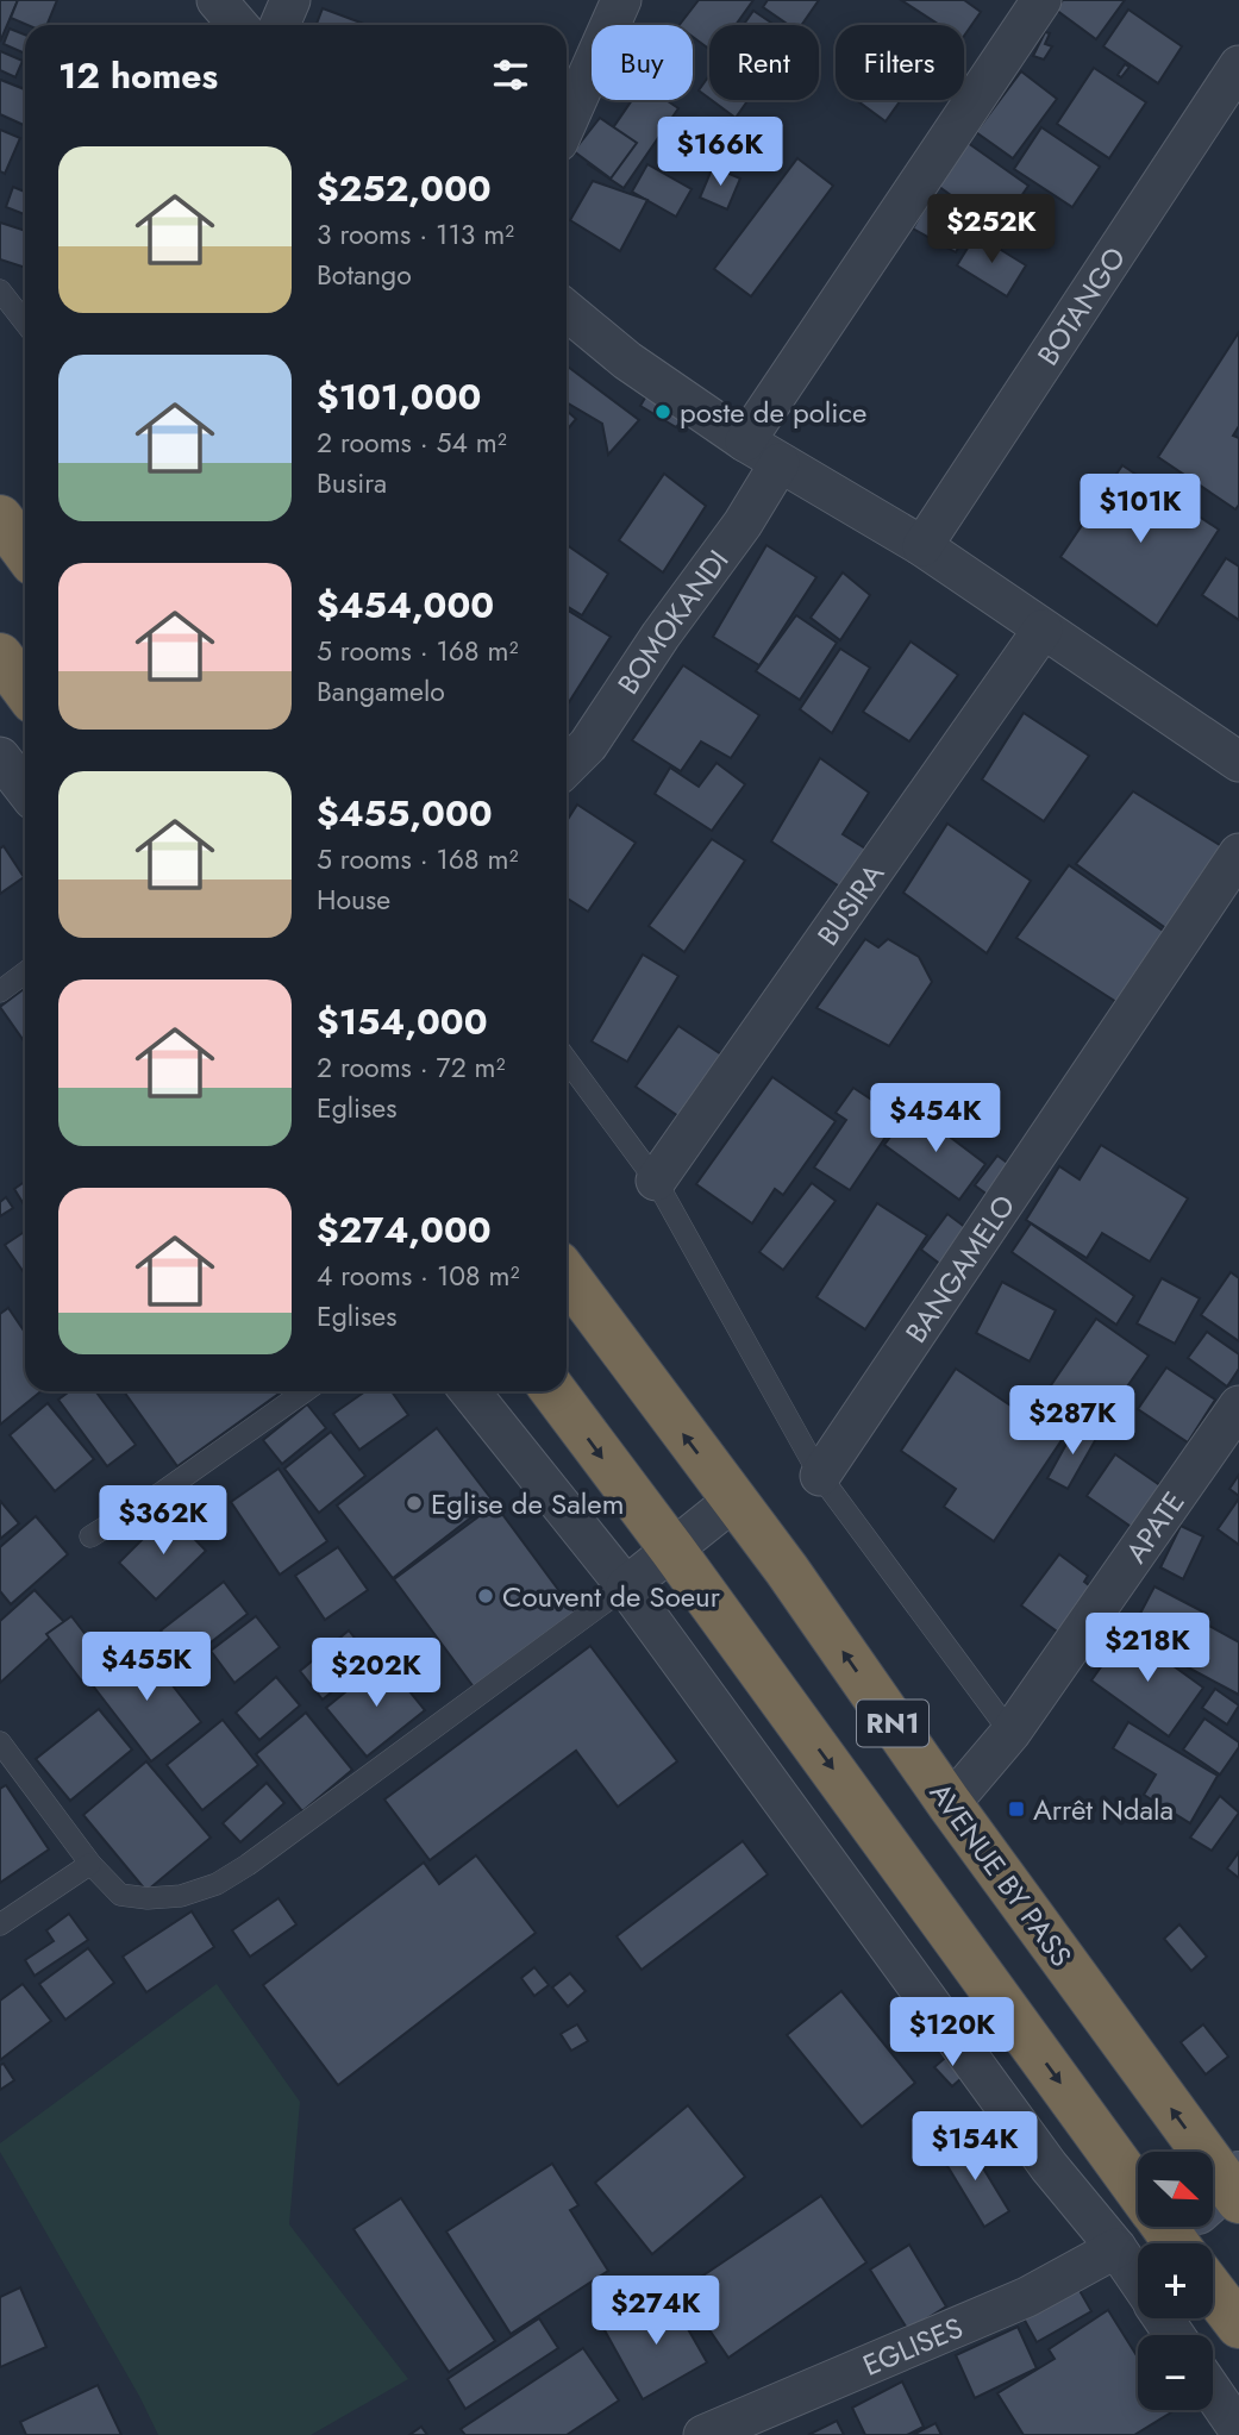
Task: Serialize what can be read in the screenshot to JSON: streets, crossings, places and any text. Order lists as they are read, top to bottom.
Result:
{
  "streets": {
    "highway": ["RN1", "AVENUE BY PASS"],
    "street": [
      "BOTANGO",
      "BOMOKANDI",
      "BUSIRA",
      "BANGAMELO",
      "APATE",
      "EGLISES"
    ]
  },
  "crossings": [
    ["APATE", "AVENUE BY PASS"]
  ],
  "places": {
    "other": ["poste de police", "Eglise de Salem", "Couvent de Soeur"],
    "transit": ["Arrêt Ndala"]
  },
  "north": "bottom right",
  "page": {
    "chip": ["Buy", "Rent", "Filters"],
    "heading": "12 homes",
    "price": [
      "$166K",
      "$252K",
      "$101K",
      "$454K",
      "$287K",
      "$362K",
      "$218K",
      "$455K",
      "$202K",
      "$120K",
      "$154K",
      "$274K"
    ],
    "list": [
      {
        "name": "$252,000",
        "note": "3 rooms · 113 m² · Botango"
      },
      {
        "name": "$101,000",
        "note": "2 rooms · 54 m² · Busira"
      },
      {
        "name": "$454,000",
        "note": "5 rooms · 168 m² · Bangamelo"
      },
      {
        "name": "$455,000",
        "note": "5 rooms · 168 m² · House"
      },
      {
        "name": "$154,000",
        "note": "2 rooms · 72 m² · Eglises"
      },
      {
        "name": "$274,000",
        "note": "4 rooms · 108 m² · Eglises"
      }
    ],
    "map_buttons": ["+", "−"]
  }
}
